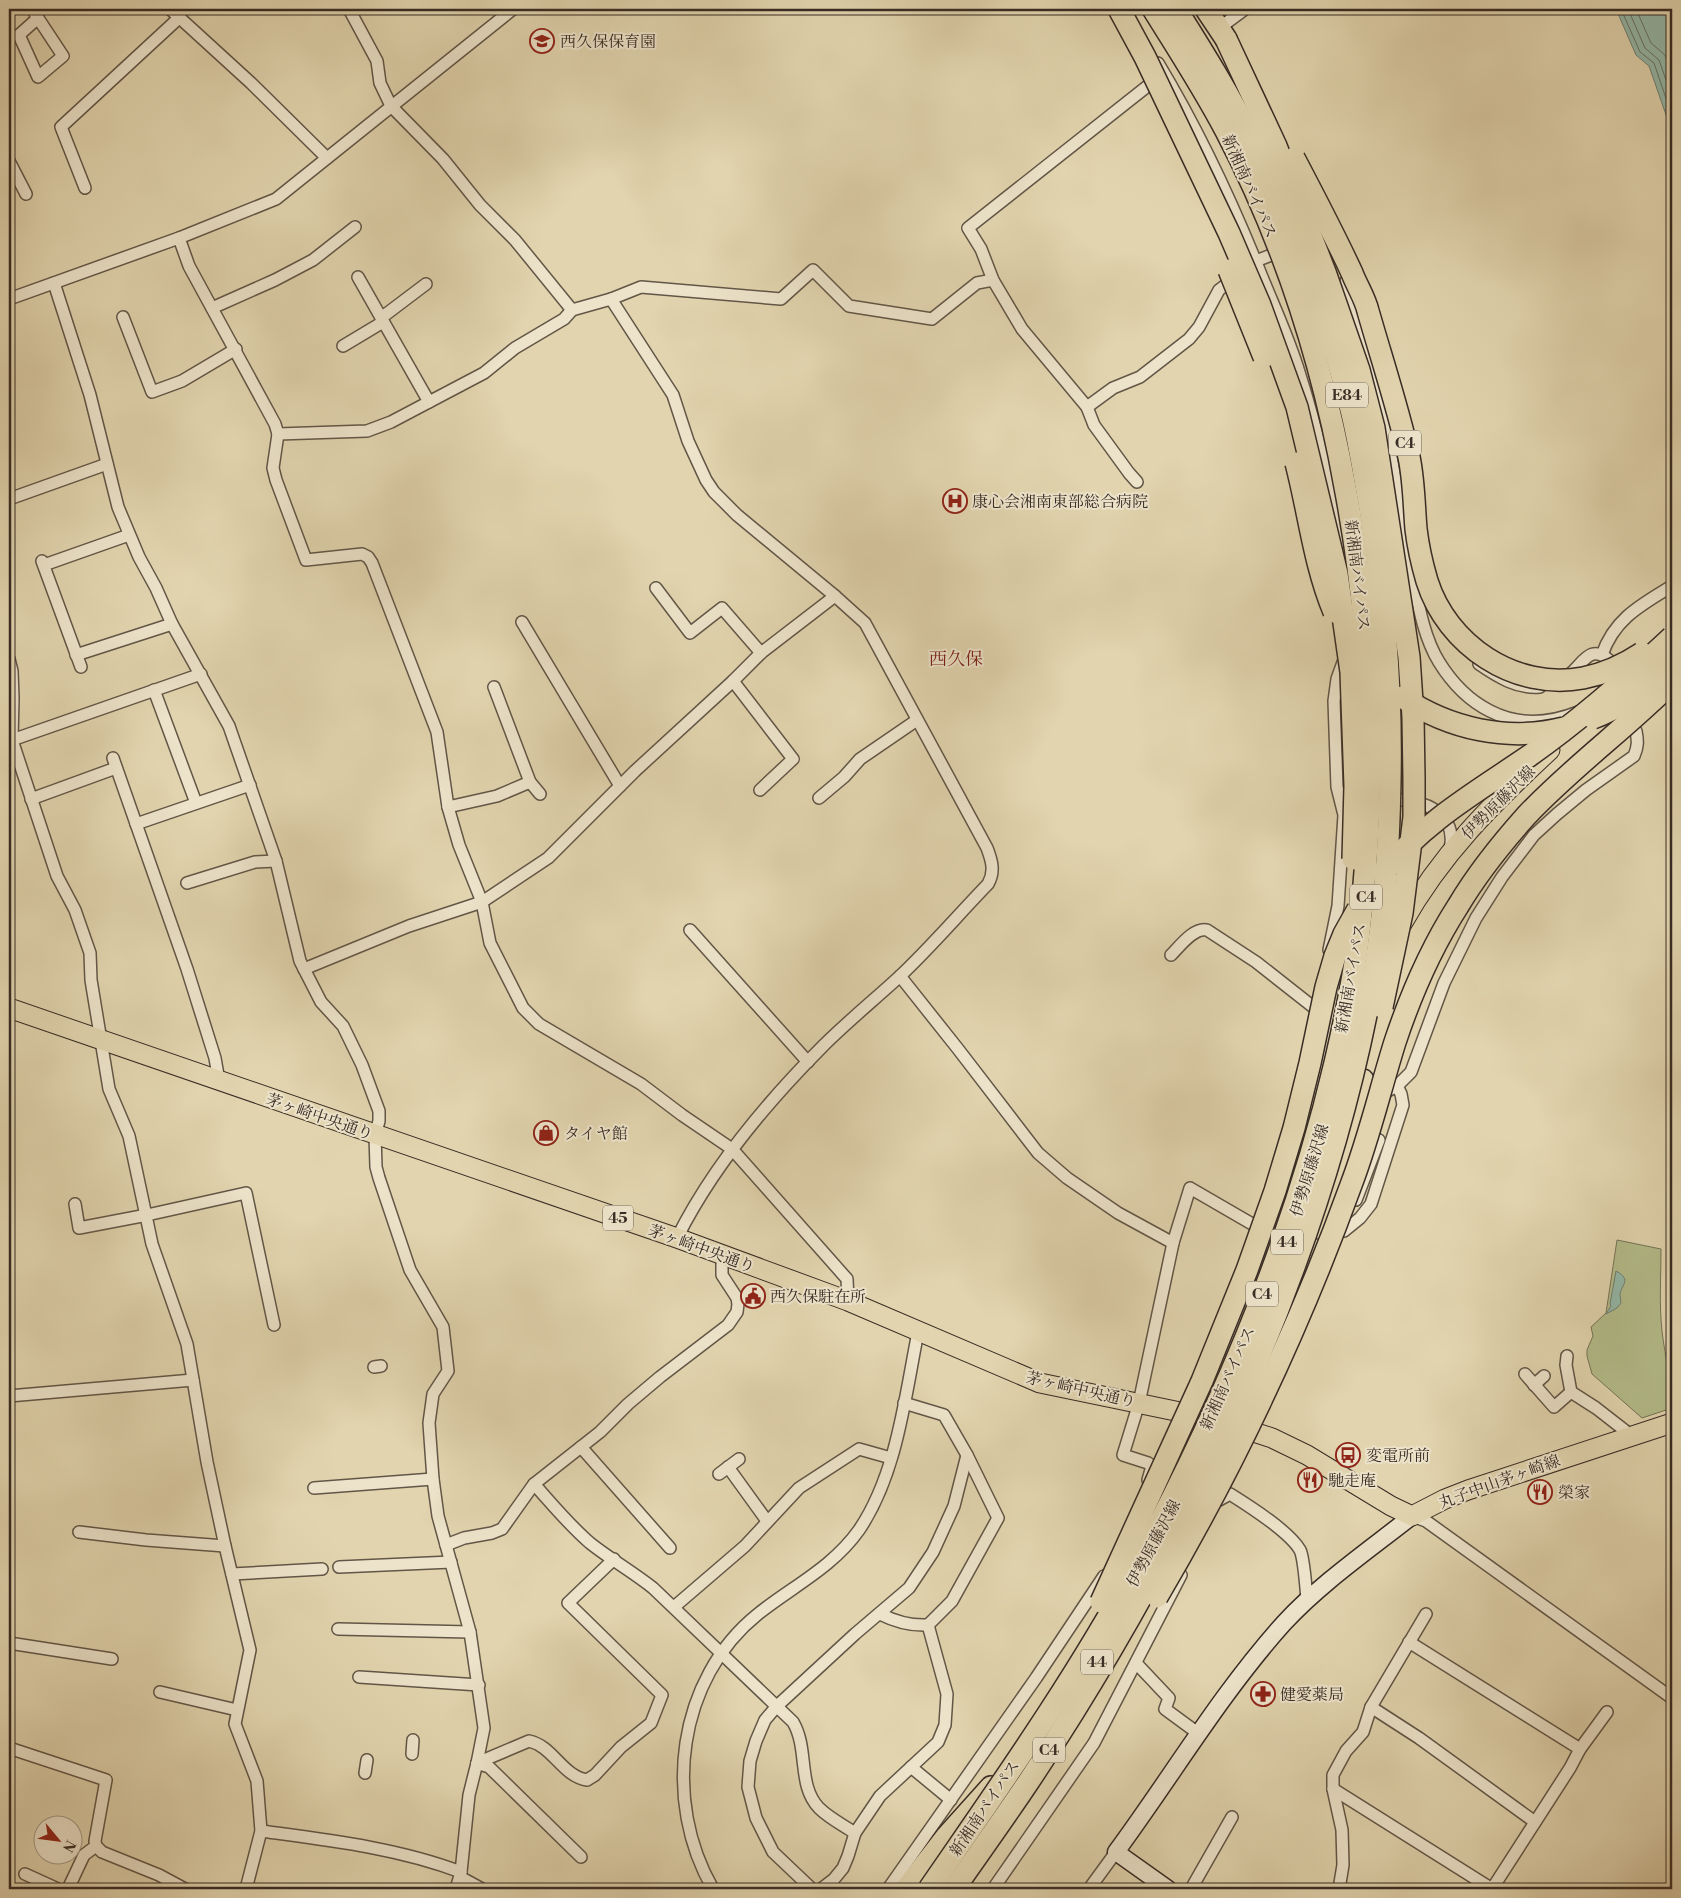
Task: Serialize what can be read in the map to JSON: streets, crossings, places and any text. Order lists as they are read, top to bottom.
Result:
{
  "streets": {
    "highway": ["新湘南バイパス", "E84", "C4"],
    "main road": [
      "伊勢原藤沢線",
      "茅ヶ崎中央通り",
      "45",
      "44",
      "丸子中山茅ヶ崎線"
    ]
  },
  "crossings": [
    ["新湘南バイパス", "C4"],
    ["新湘南バイパス", "伊勢原藤沢線"],
    ["C4", "伊勢原藤沢線"],
    ["伊勢原藤沢線", "茅ヶ崎中央通り"],
    ["伊勢原藤沢線", "45"],
    ["茅ヶ崎中央通り", "45"],
    ["45", "丸子中山茅ヶ崎線"]
  ],
  "districts": ["西久保"],
  "places": {
    "school or university": ["西久保保育園"],
    "hospital": ["康心会湘南東部総合病院"],
    "shop": ["タイヤ館"],
    "public building": ["西久保駐在所"],
    "bus stop": ["変電所前"],
    "restaurant": ["馳走庵", "榮家"],
    "pharmacy": ["健愛薬局"]
  },
  "north": "bottom right"
}
